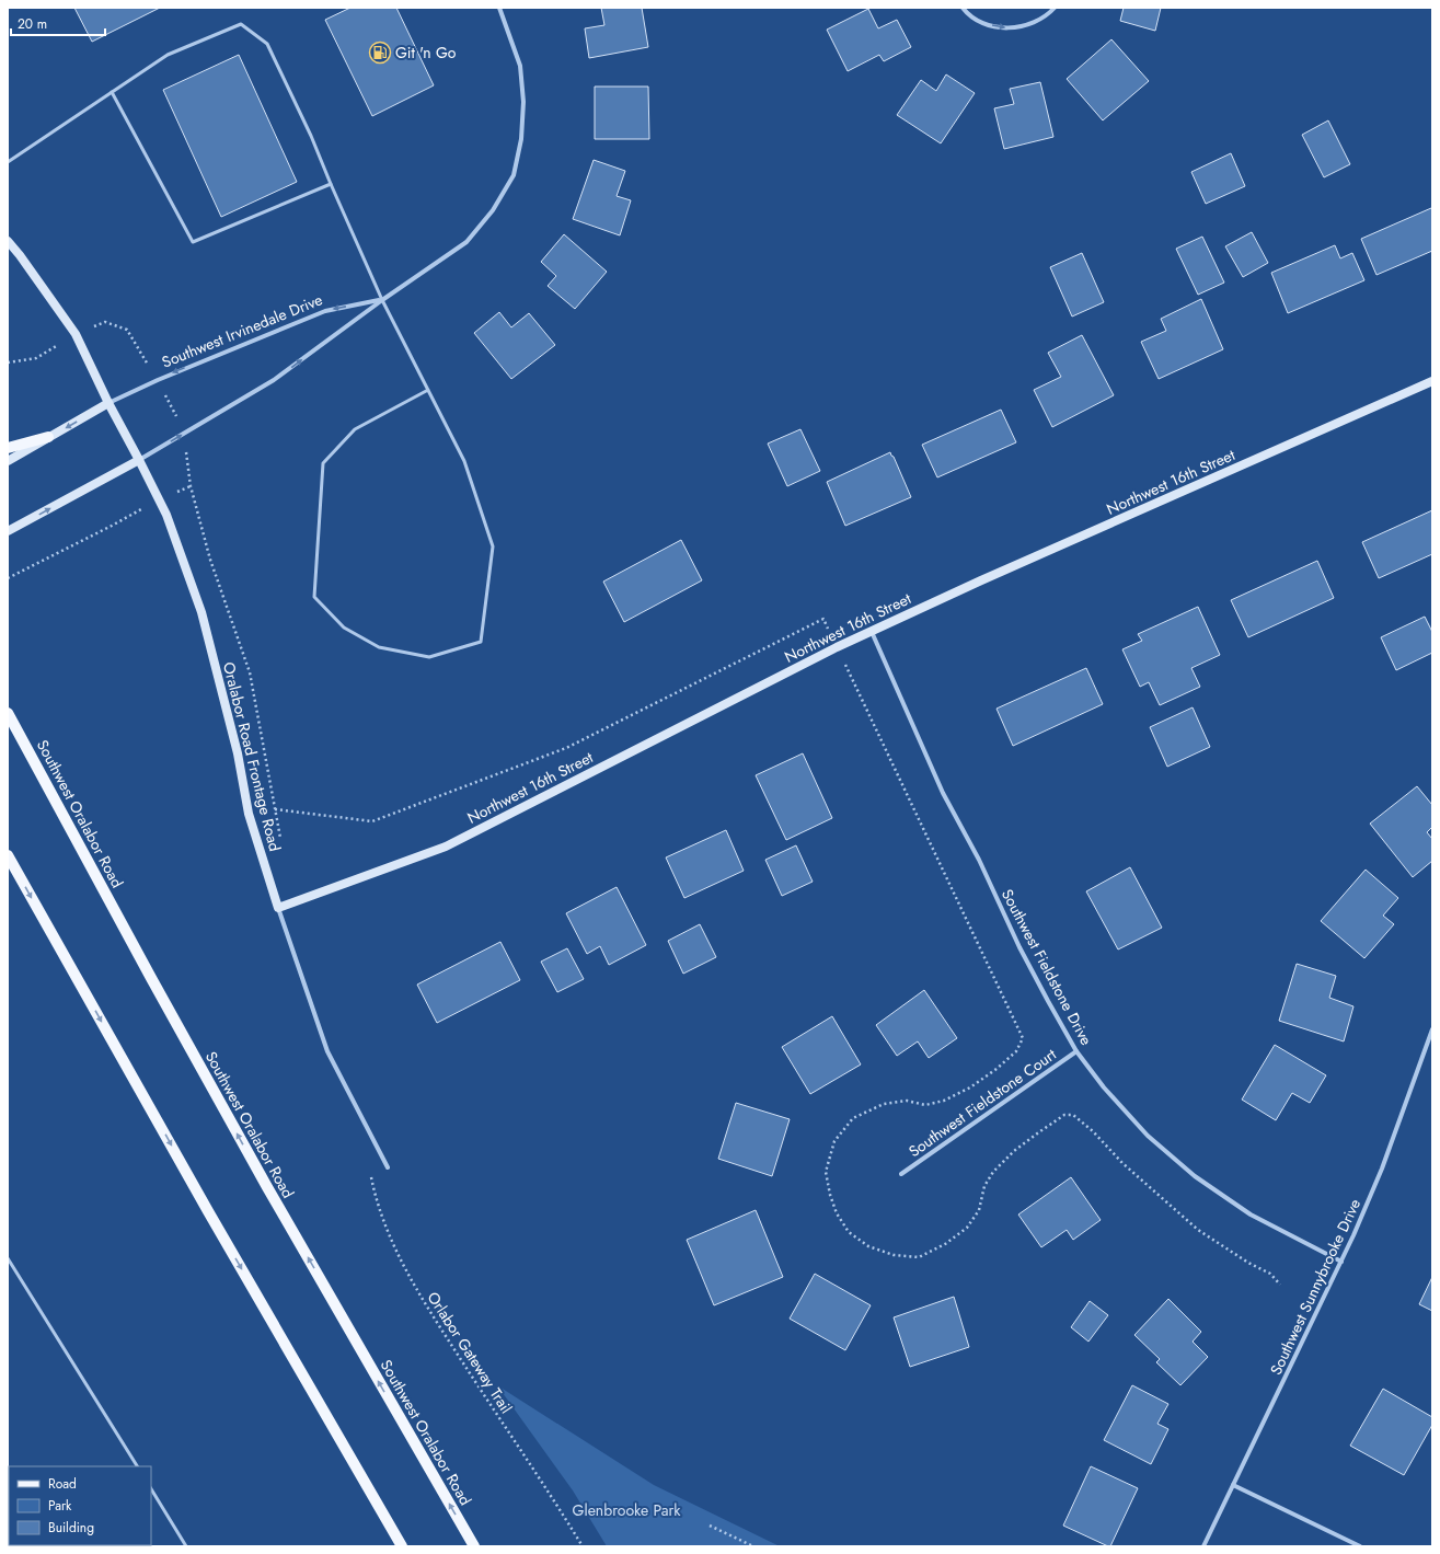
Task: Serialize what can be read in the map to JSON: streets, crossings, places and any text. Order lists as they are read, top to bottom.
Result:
{
  "streets": {
    "main road": [
      "Southwest Irvinedale Drive",
      "Northwest 16th Street",
      "Oralabor Road Frontage Road",
      "Southwest Oralabor Road"
    ],
    "street": ["Southwest Fieldstone Drive", "Southwest Fieldstone Court", "Southwest Sunnybrooke Drive"],
    "path": ["Orlabor Gateway Trail"]
  },
  "crossings": [
    ["Southwest Irvinedale Drive", "Oralabor Road Frontage Road"],
    ["Northwest 16th Street", "Oralabor Road Frontage Road"],
    ["Northwest 16th Street", "Southwest Fieldstone Drive"],
    ["Oralabor Road Frontage Road", "Orlabor Gateway Trail"],
    ["Southwest Fieldstone Drive", "Southwest Fieldstone Court"],
    ["Southwest Fieldstone Drive", "Southwest Sunnybrooke Drive"]
  ],
  "parks": ["Glenbrooke Park"],
  "places": {
    "fuel station": ["Git 'n Go"]
  },
  "legend": ["Road", "Park", "Building"],
  "scale_bar": "20 m"
}
